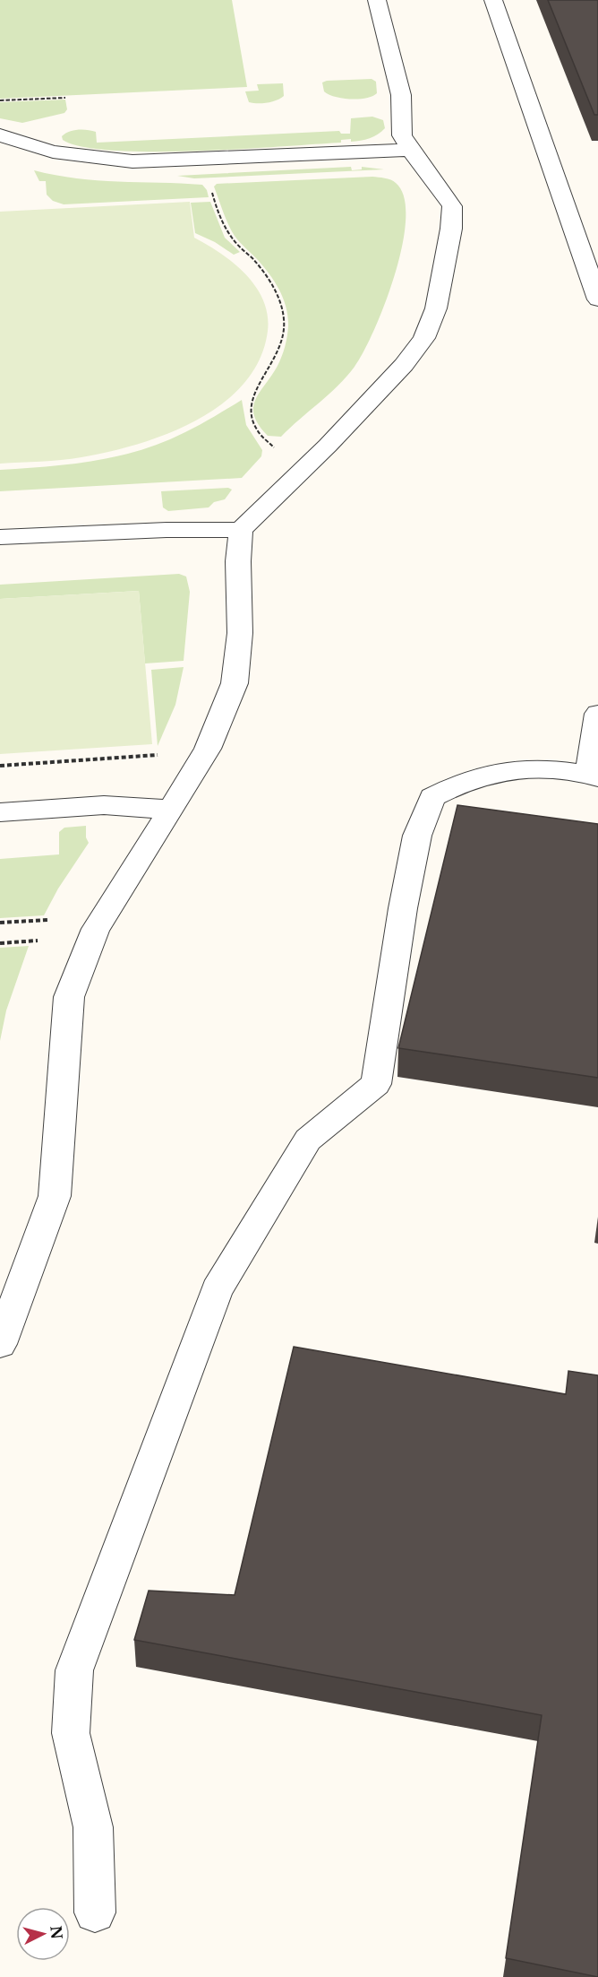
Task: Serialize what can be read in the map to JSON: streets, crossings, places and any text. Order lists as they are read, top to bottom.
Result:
{
  "north": "right"
}
